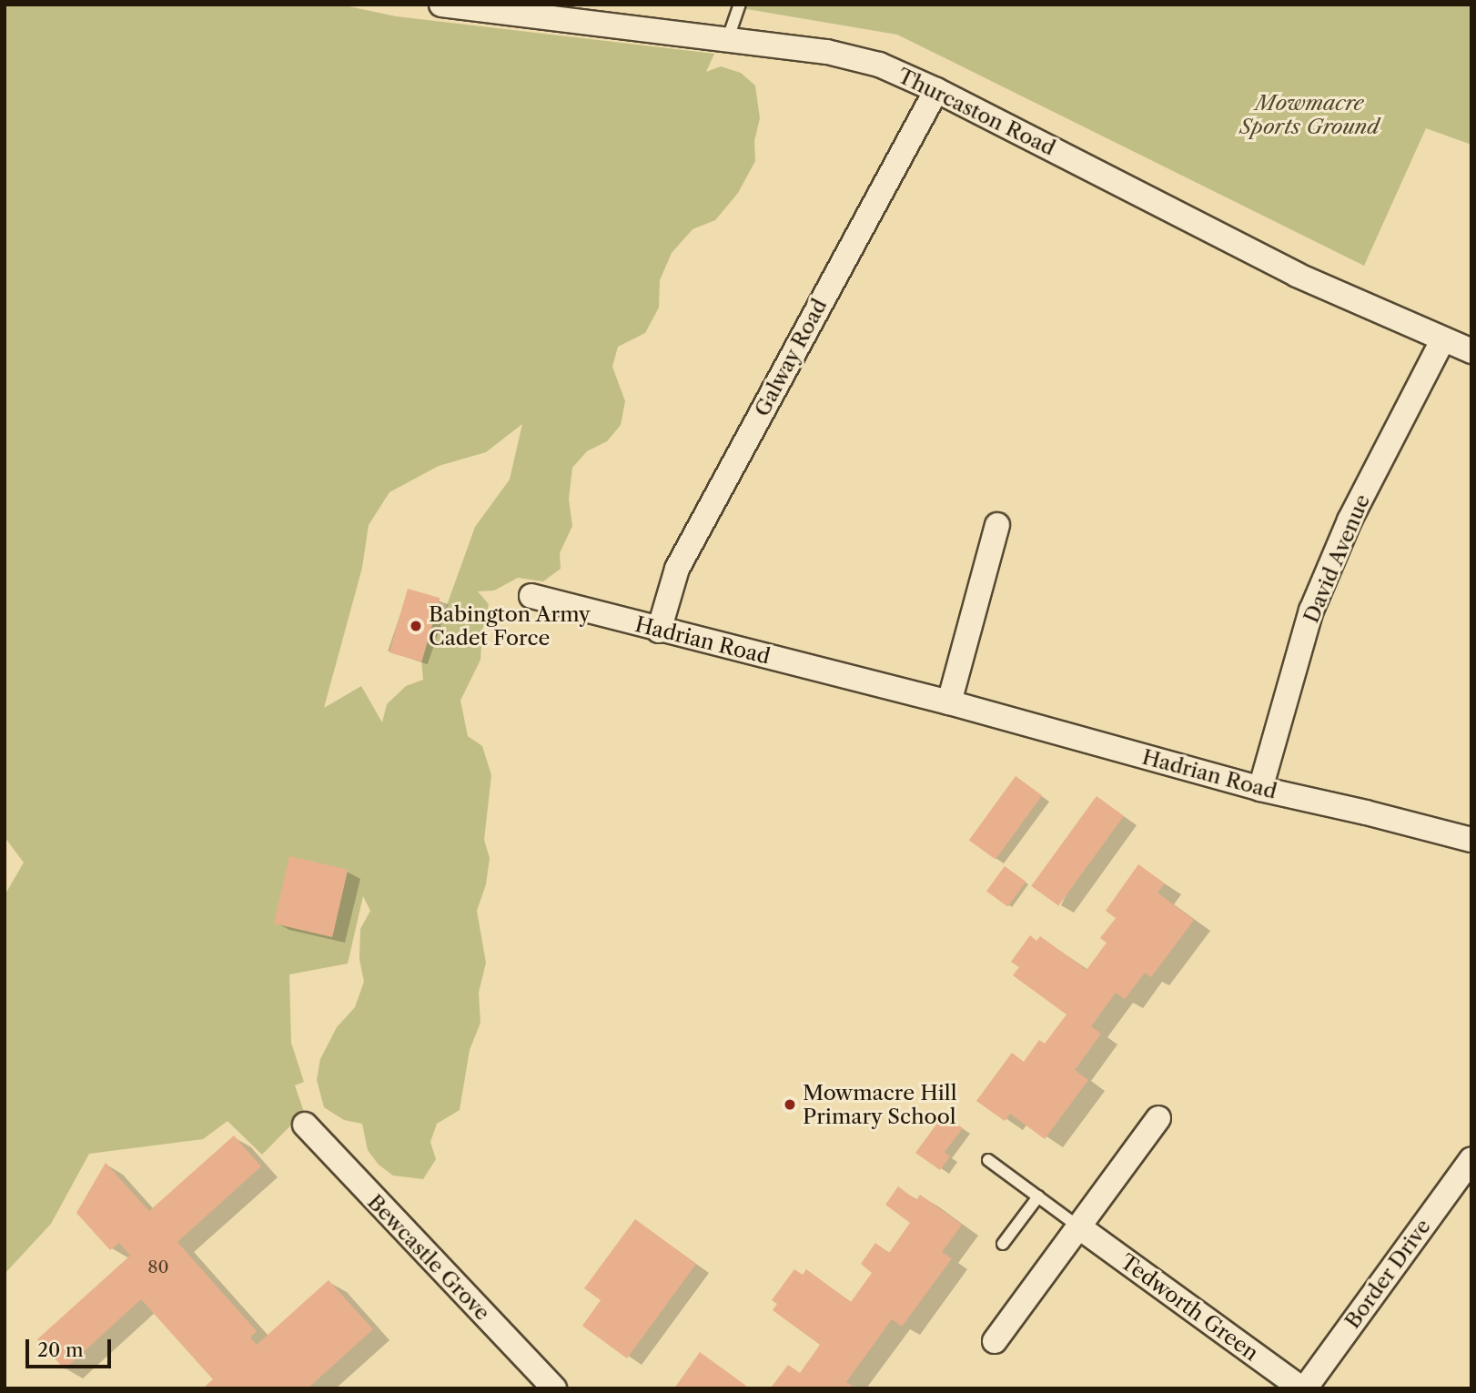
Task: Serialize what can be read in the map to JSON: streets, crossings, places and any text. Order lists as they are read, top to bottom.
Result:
{
  "streets": {
    "street": [
      "Thurcaston Road",
      "Galway Road",
      "David Avenue",
      "Hadrian Road",
      "Bewcastle Grove",
      "Border Drive",
      "Tedworth Green"
    ]
  },
  "crossings": [
    ["Thurcaston Road", "Galway Road"],
    ["Thurcaston Road", "David Avenue"],
    ["Galway Road", "Hadrian Road"],
    ["David Avenue", "Hadrian Road"],
    ["Border Drive", "Tedworth Green"]
  ],
  "parks": ["Mowmacre Sports Ground"],
  "places": ["Babington Army Cadet Force", "Mowmacre Hill Primary School"],
  "house_numbers": ["80"],
  "scale_bar": "20 m"
}
